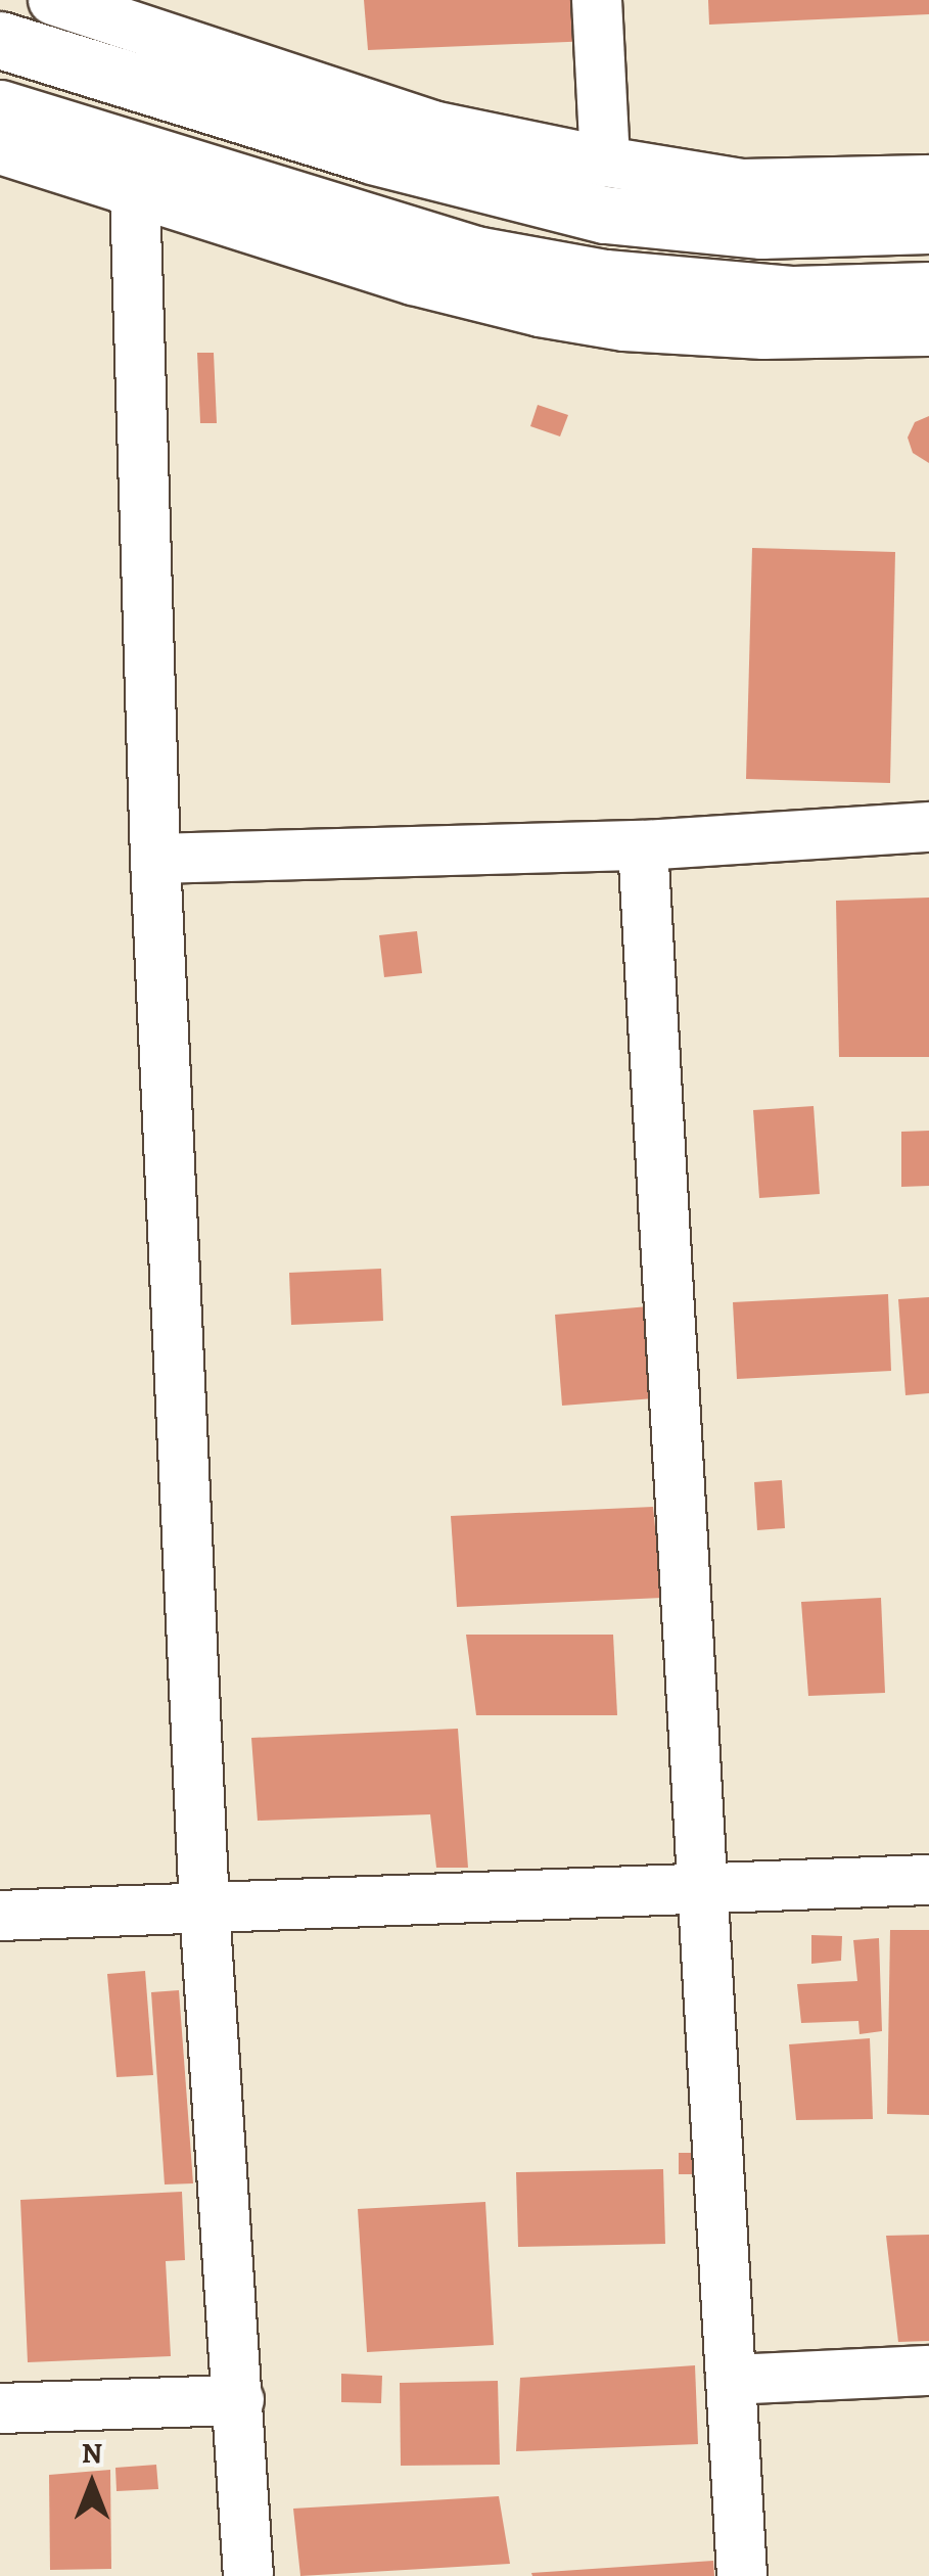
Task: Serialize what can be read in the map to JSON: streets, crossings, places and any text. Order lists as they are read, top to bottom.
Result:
{
  "north": "top"
}
